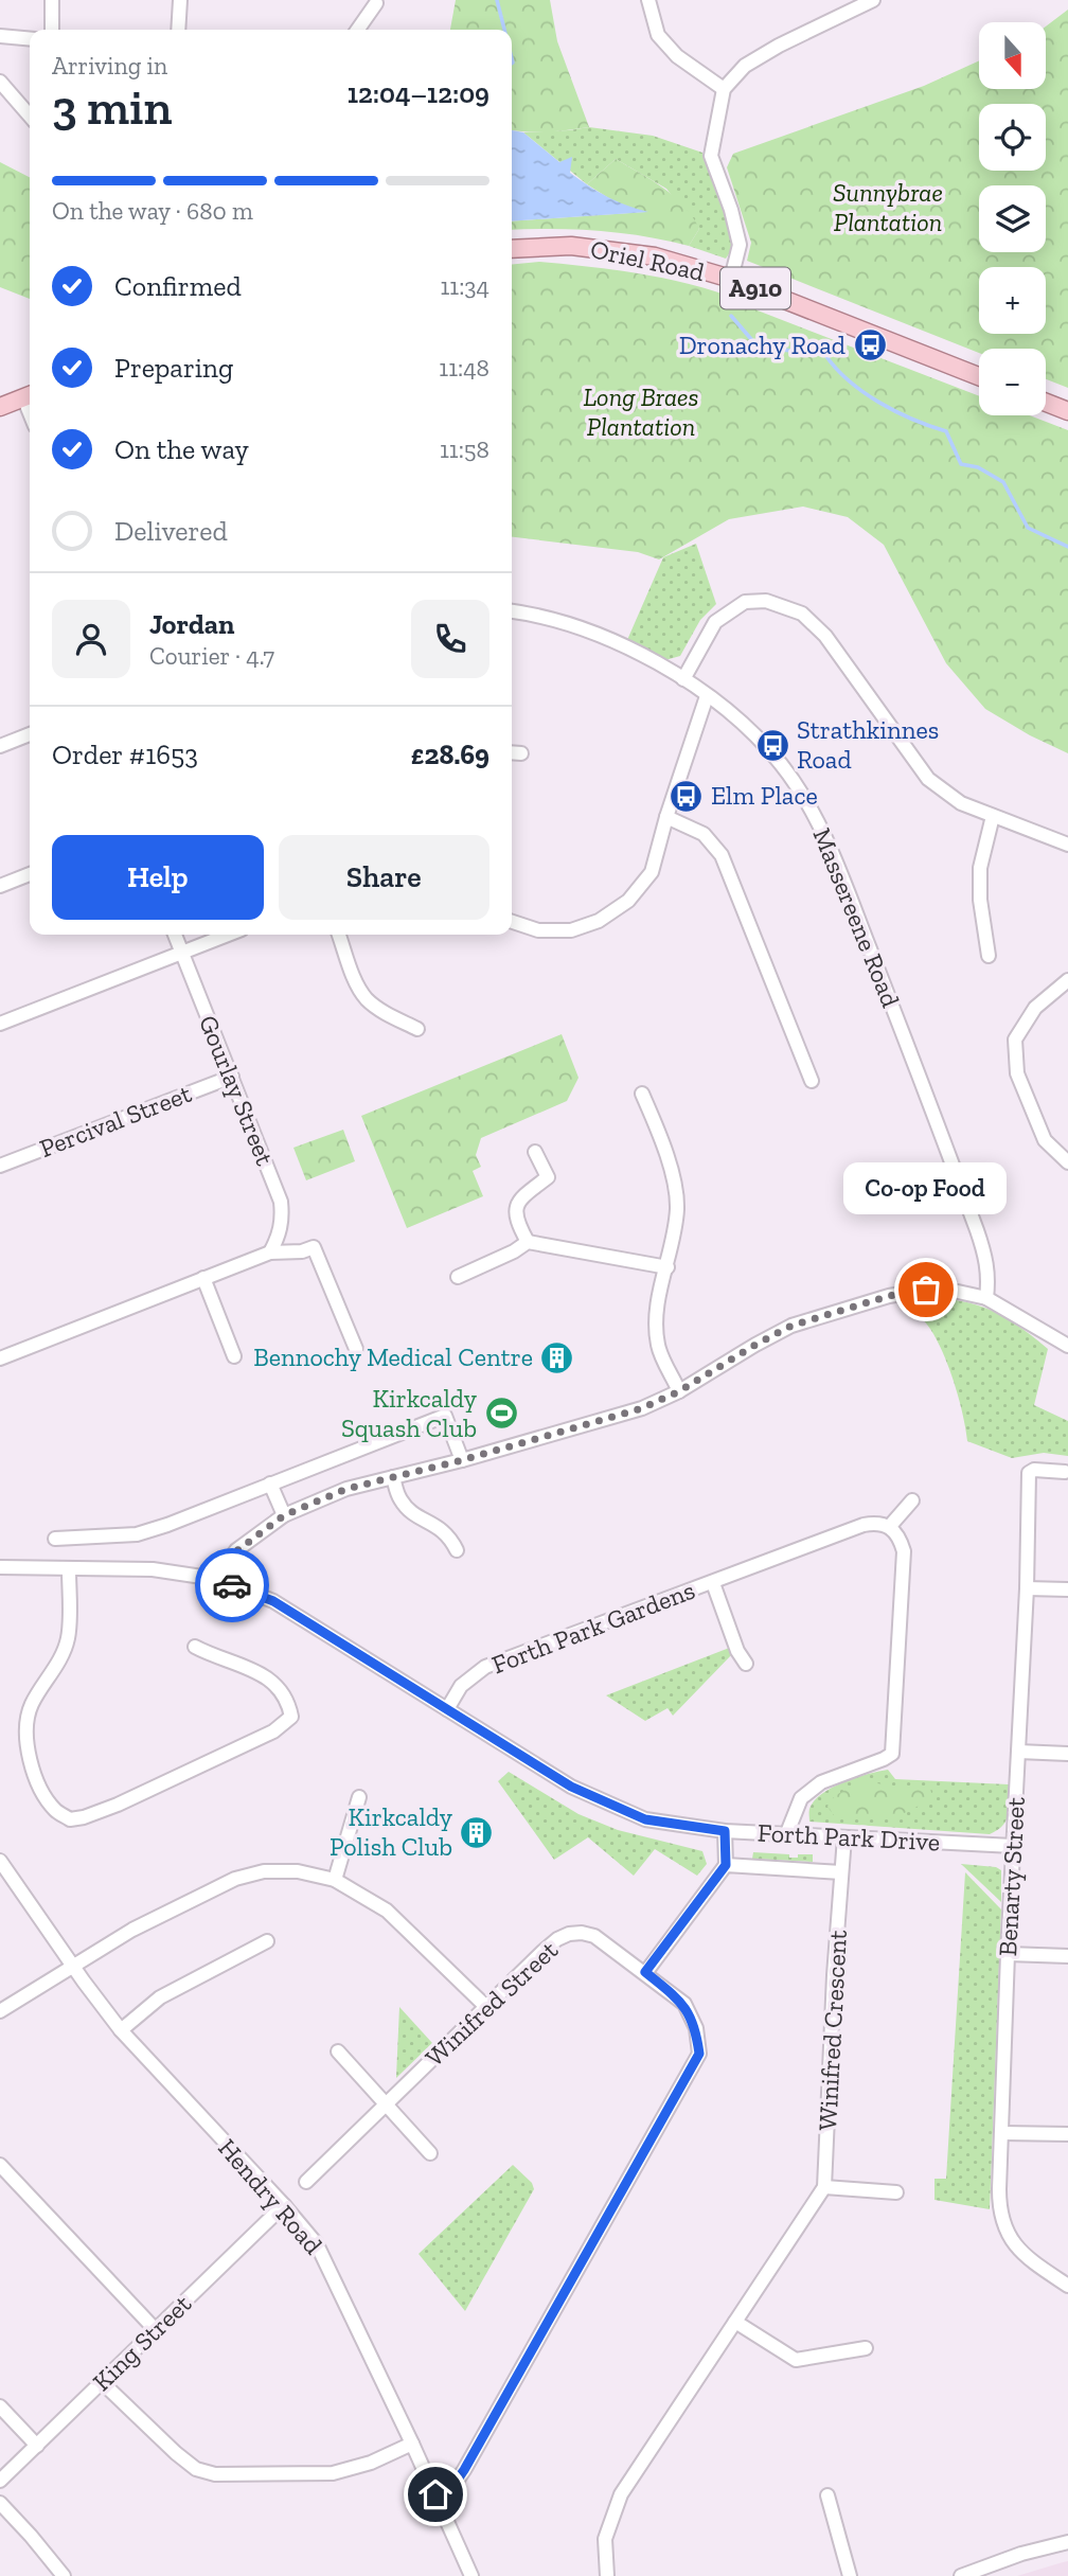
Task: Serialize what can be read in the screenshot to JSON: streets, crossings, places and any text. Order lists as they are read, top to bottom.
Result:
{
  "streets": {
    "main road": ["Oriel Road", "A910"],
    "street": [
      "Massereene Road",
      "Gourlay Street",
      "Percival Street",
      "Forth Park Gardens",
      "Forth Park Drive",
      "Benarty Street",
      "Winifred Street",
      "Winifred Crescent",
      "Hendry Road",
      "King Street"
    ]
  },
  "crossings": [
    ["Gourlay Street", "Percival Street"],
    ["Forth Park Gardens", "Forth Park Drive"],
    ["Forth Park Drive", "Benarty Street"],
    ["Forth Park Drive", "Winifred Crescent"],
    ["Winifred Street", "Hendry Road"],
    ["Hendry Road", "King Street"]
  ],
  "parks": ["Sunnybrae Plantation", "Long Braes Plantation"],
  "places": {
    "bus stop": ["Dronachy Road", "Strathkinnes Road", "Elm Place"],
    "other": ["Co-op Food"],
    "building": ["Bennochy Medical Centre", "Kirkcaldy Polish Club"],
    "sports": ["Kirkcaldy Squash Club"]
  },
  "north": "bottom",
  "page": {
    "map_buttons": ["+", "−"],
    "heading": ["3 min", "Arriving in", "12:04–12:09"],
    "panel": [
      "Jordan",
      "Courier · 4.7",
      "Order #1653",
      "£28.69"
    ],
    "bar": "On the way · 680 m",
    "list": [
      ["Confirmed", "11:34"],
      ["Preparing", "11:48"],
      ["On the way", "11:58"],
      "Delivered"
    ],
    "buttons": ["Help", "Share"],
    "bubble": "Co-op Food"
  }
}
